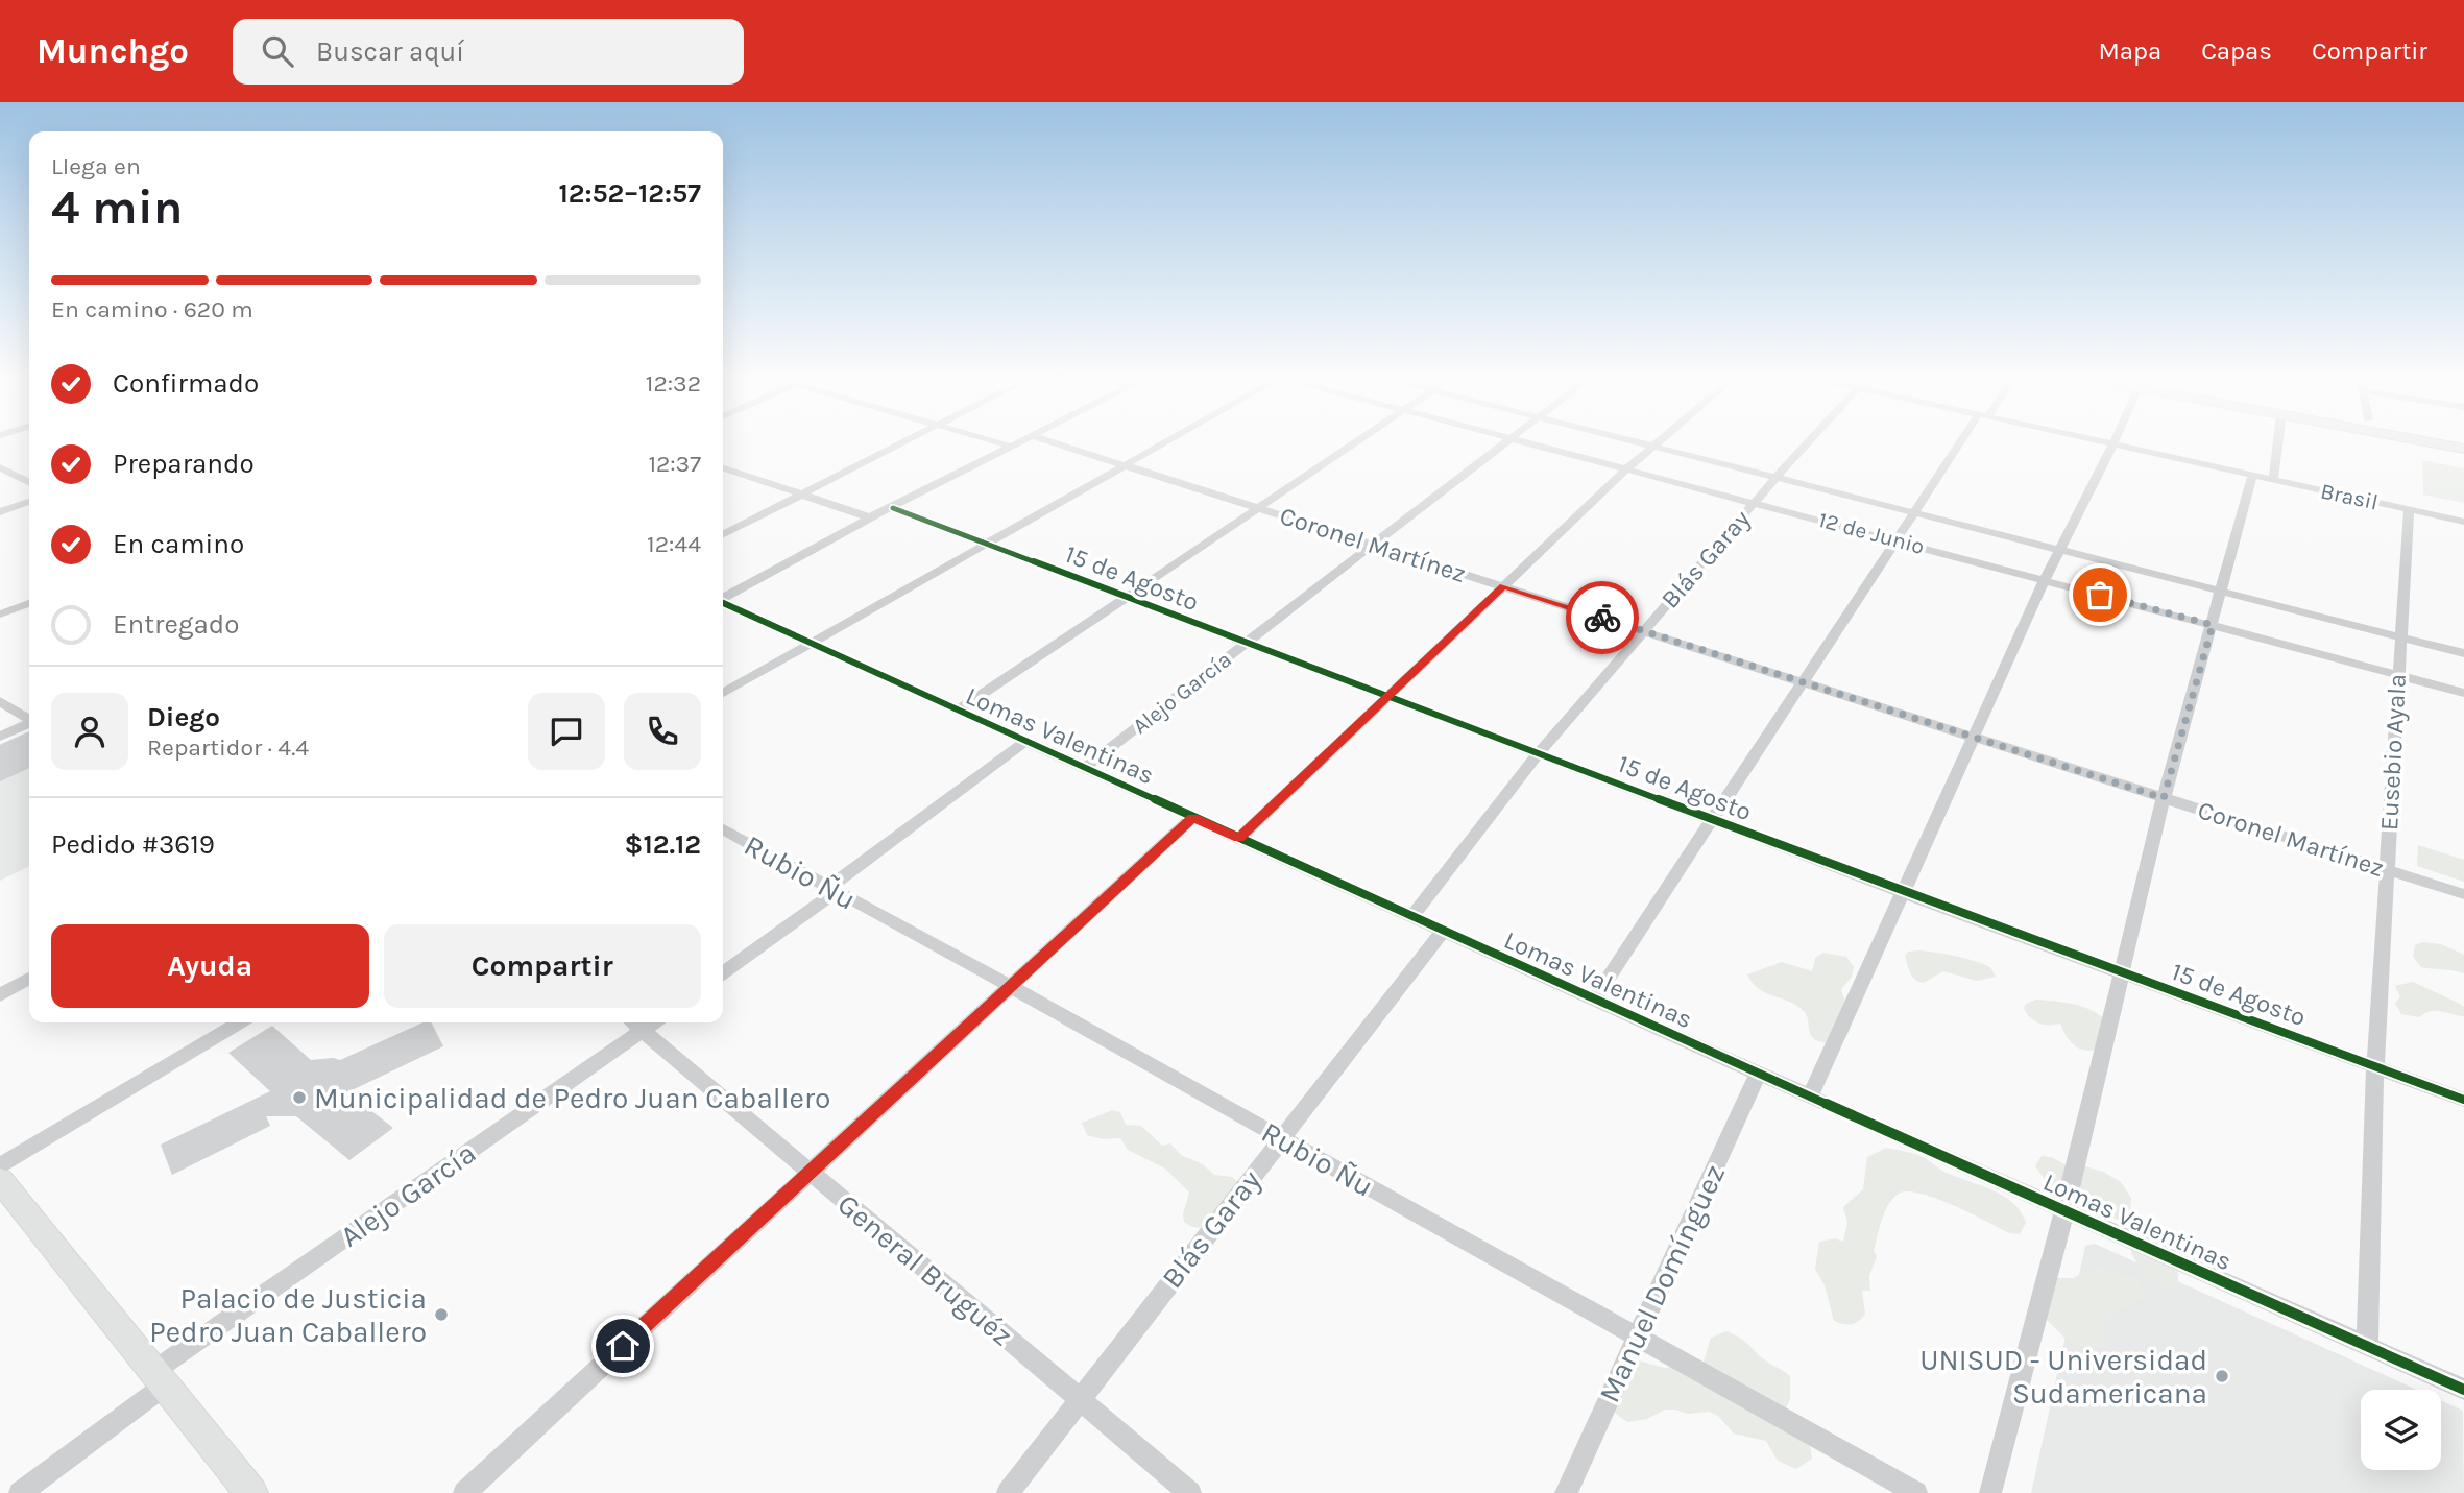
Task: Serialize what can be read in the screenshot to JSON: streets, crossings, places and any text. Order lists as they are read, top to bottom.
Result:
{
  "streets": {
    "street": [
      "Brasil",
      "12 de Junio",
      "Coronel Martínez",
      "Blás Garay",
      "15 de Agosto",
      "Alejo García",
      "Lomas Valentinas",
      "Eusebio Ayala",
      "Rubio Ñu",
      "General Bruguéz",
      "Manuel Domínguez"
    ]
  },
  "crossings": [
    ["Brasil", "Eusebio Ayala"],
    ["12 de Junio", "Blás Garay"],
    ["12 de Junio", "Eusebio Ayala"],
    ["Coronel Martínez", "Blás Garay"],
    ["Coronel Martínez", "Alejo García"],
    ["Coronel Martínez", "Eusebio Ayala"],
    ["Blás Garay", "15 de Agosto"],
    ["Blás Garay", "Lomas Valentinas"],
    ["Blás Garay", "Rubio Ñu"],
    ["Blás Garay", "General Bruguéz"],
    ["15 de Agosto", "Alejo García"],
    ["15 de Agosto", "Eusebio Ayala"],
    ["Alejo García", "Lomas Valentinas"],
    ["Alejo García", "General Bruguéz"],
    ["Lomas Valentinas", "Eusebio Ayala"],
    ["Lomas Valentinas", "Manuel Domínguez"],
    ["Rubio Ñu", "Manuel Domínguez"]
  ],
  "places": ["Municipalidad de Pedro Juan Caballero", "Palacio de Justicia Pedro Juan Caballero", "UNISUD - Universidad Sudamericana"],
  "page": {
    "header": "Munchgo",
    "search": "Buscar aquí",
    "nav": ["Mapa", "Capas", "Compartir"],
    "heading": ["4 min", "Llega en", "12:52–12:57"],
    "panel": [
      "Diego",
      "Repartidor · 4.4",
      "Pedido #3619",
      "$12.12"
    ],
    "bar": "En camino · 620 m",
    "list": [
      ["Confirmado", "12:32"],
      ["Preparando", "12:37"],
      ["En camino", "12:44"],
      "Entregado"
    ],
    "buttons": ["Ayuda", "Compartir"]
  }
}
